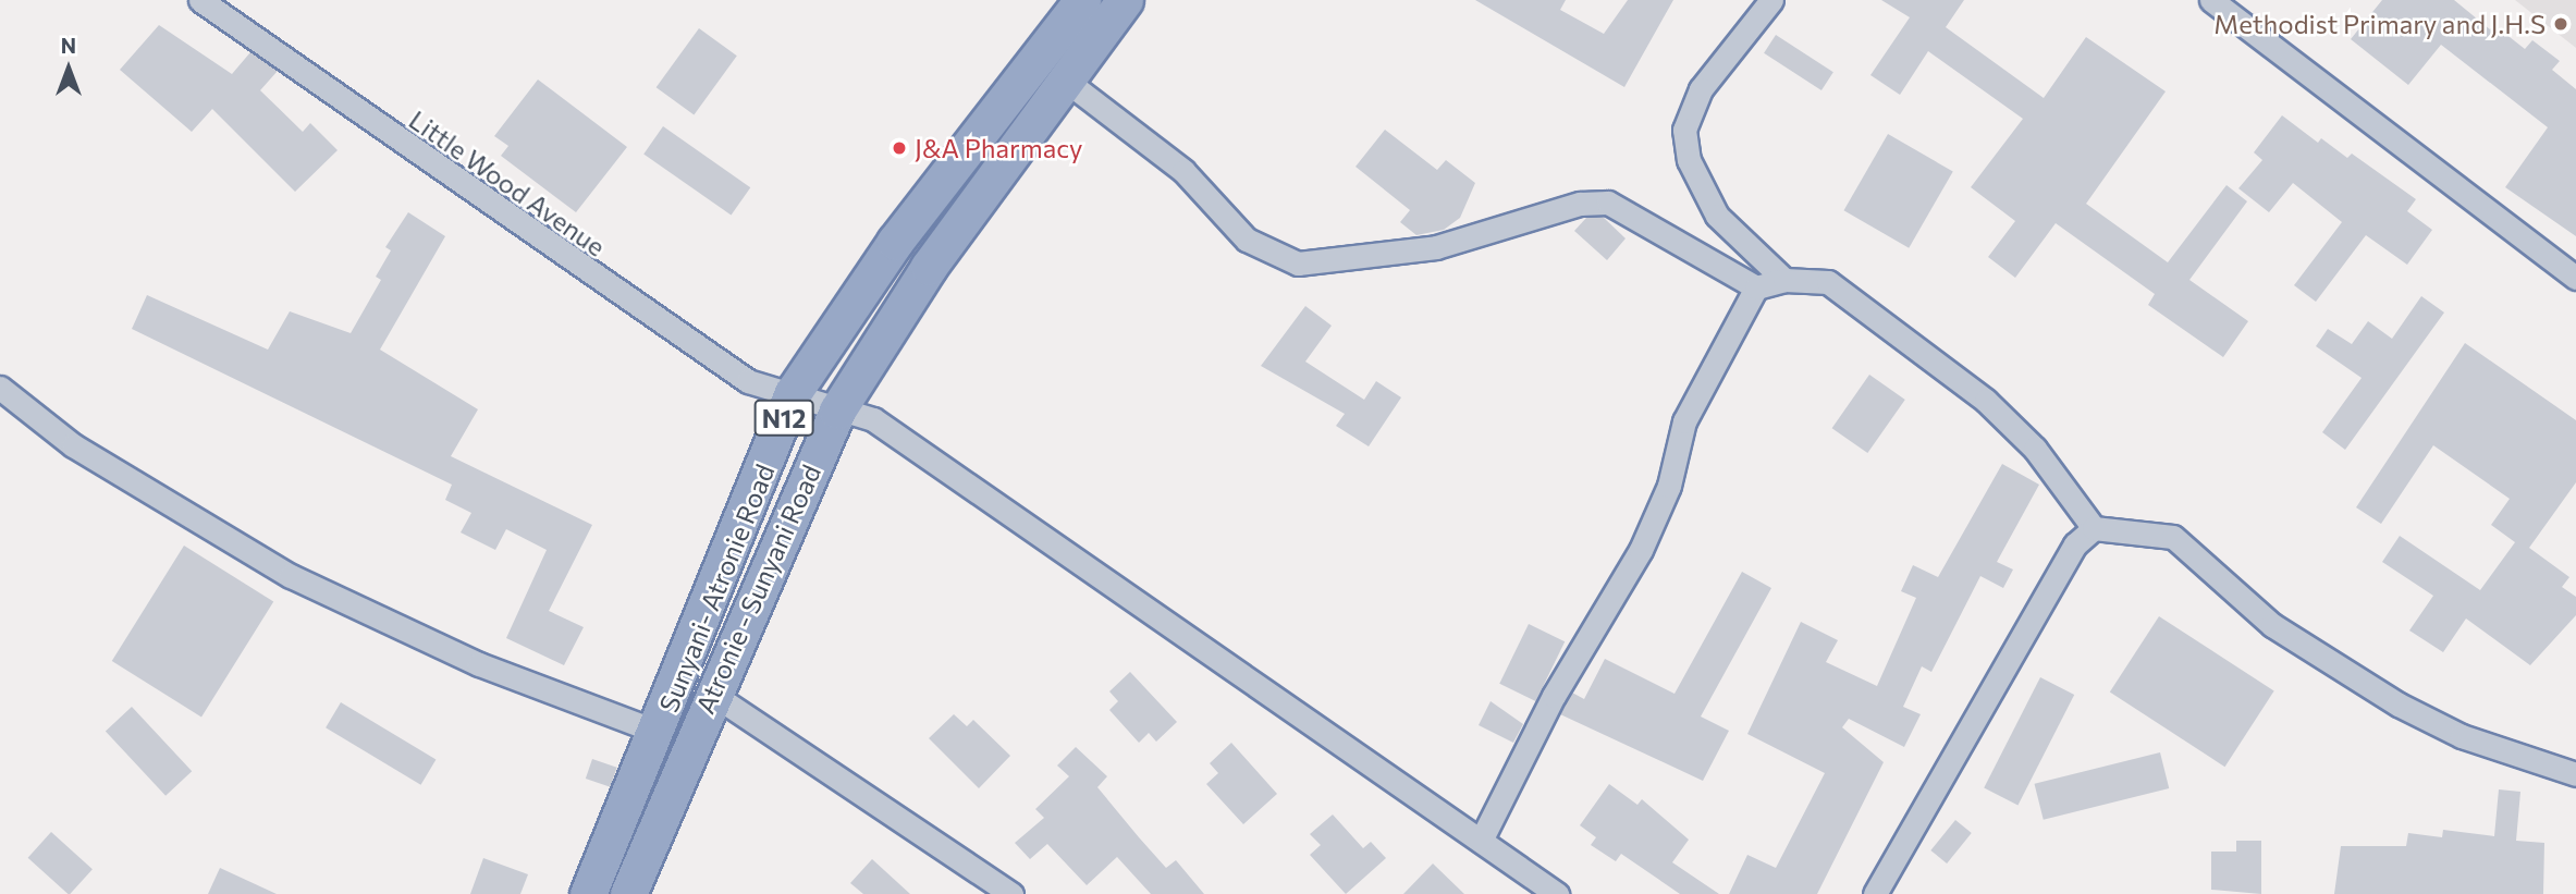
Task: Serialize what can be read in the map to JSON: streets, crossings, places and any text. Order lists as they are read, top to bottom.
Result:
{
  "streets": {
    "highway": ["N12", "Sunyani- Atronie Road", "Atronie - Sunyani Road"],
    "street": ["Little Wood Avenue"]
  },
  "crossings": [
    ["Little Wood Avenue", "Sunyani- Atronie Road"],
    ["Little Wood Avenue", "Atronie - Sunyani Road"]
  ],
  "places": ["Methodist Primary and J.H.S", "J&A Pharmacy"],
  "north": "top"
}
